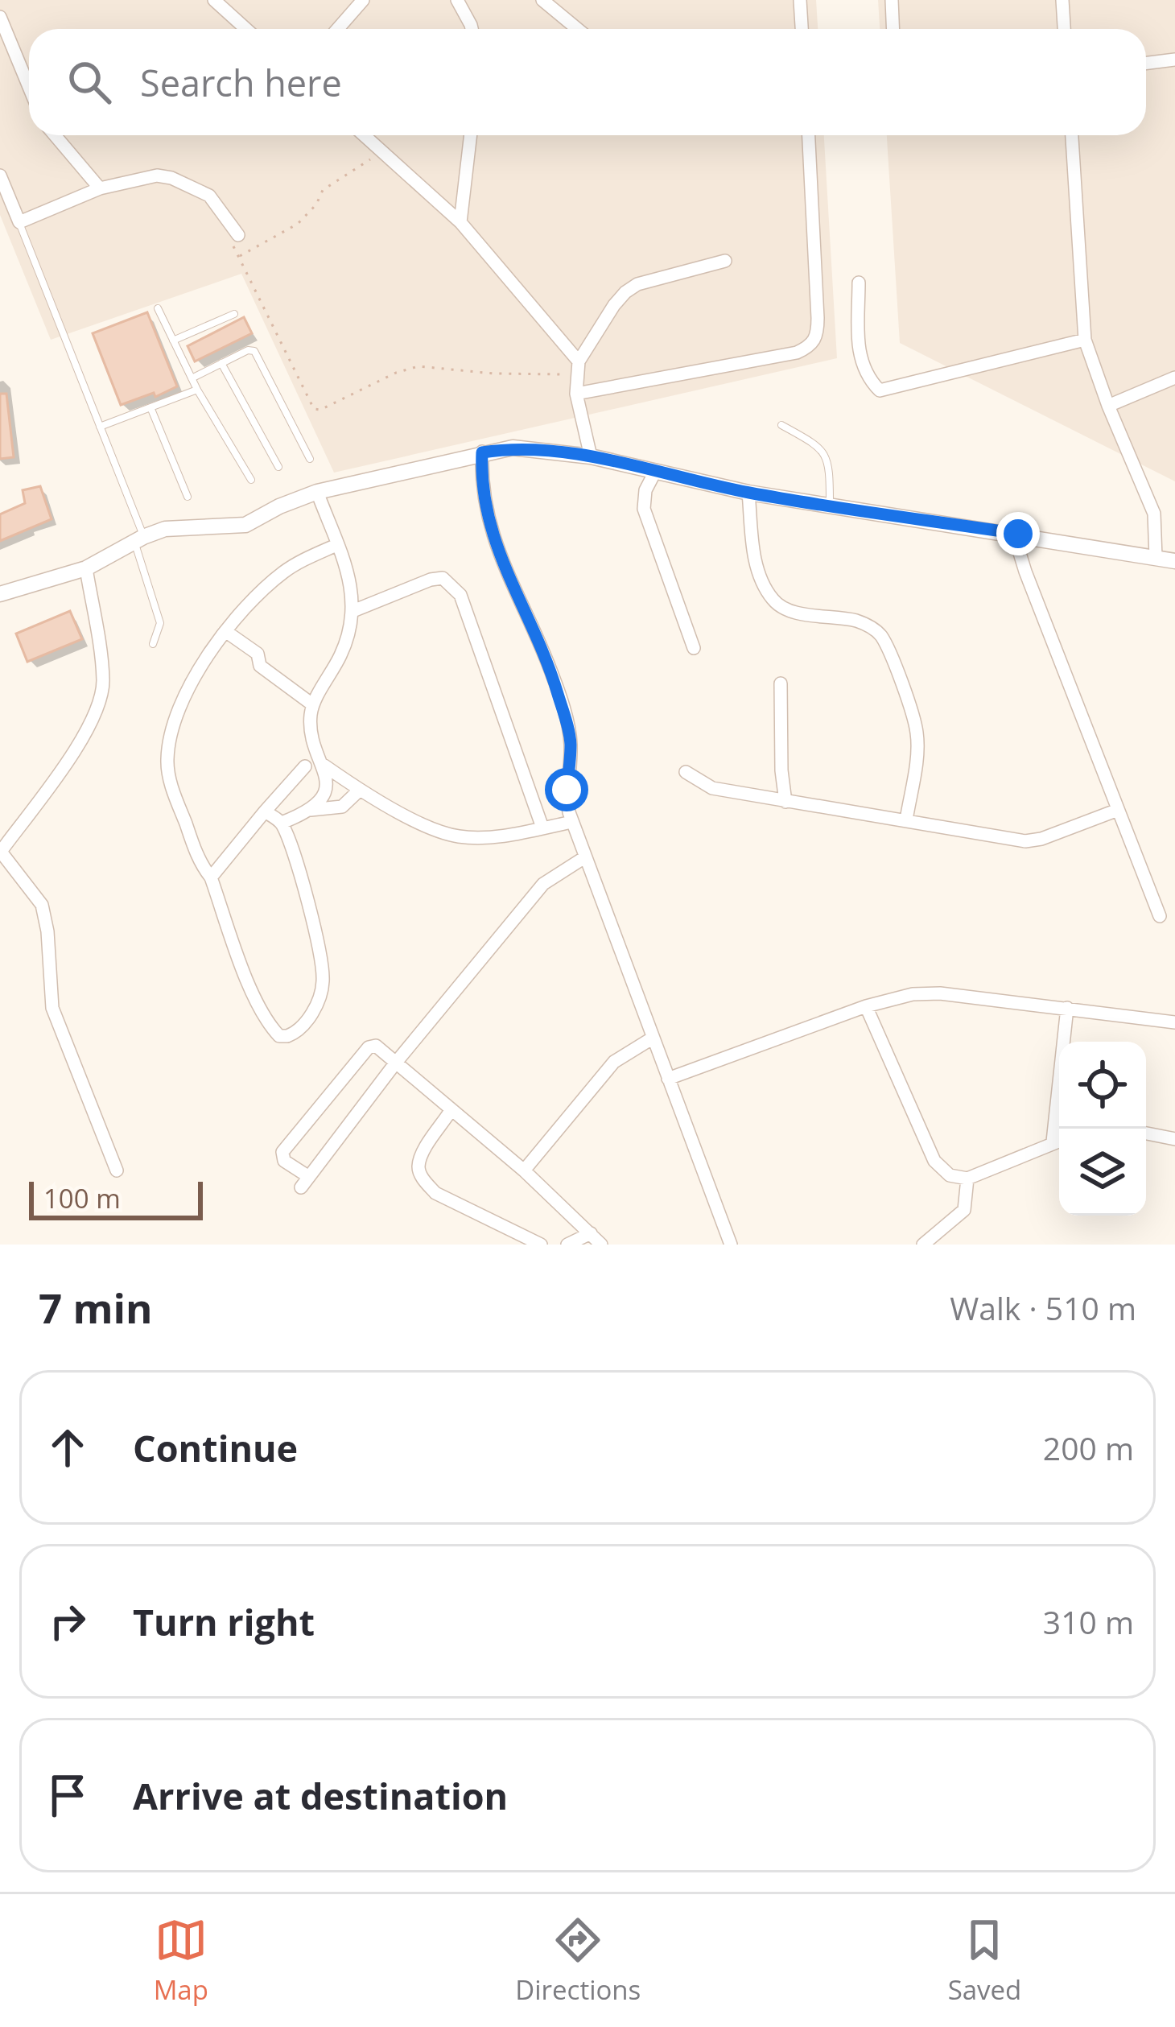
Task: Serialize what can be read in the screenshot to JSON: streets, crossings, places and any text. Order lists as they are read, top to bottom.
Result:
{
  "scale_bar": "100 m",
  "page": {
    "search": "Search here",
    "scale": "100 m",
    "heading": ["7 min", "Walk · 510 m"],
    "list": [
      ["Continue", "200 m"],
      ["Turn right", "310 m"],
      "Arrive at destination"
    ],
    "nav": ["Map", "Directions", "Saved"]
  }
}
